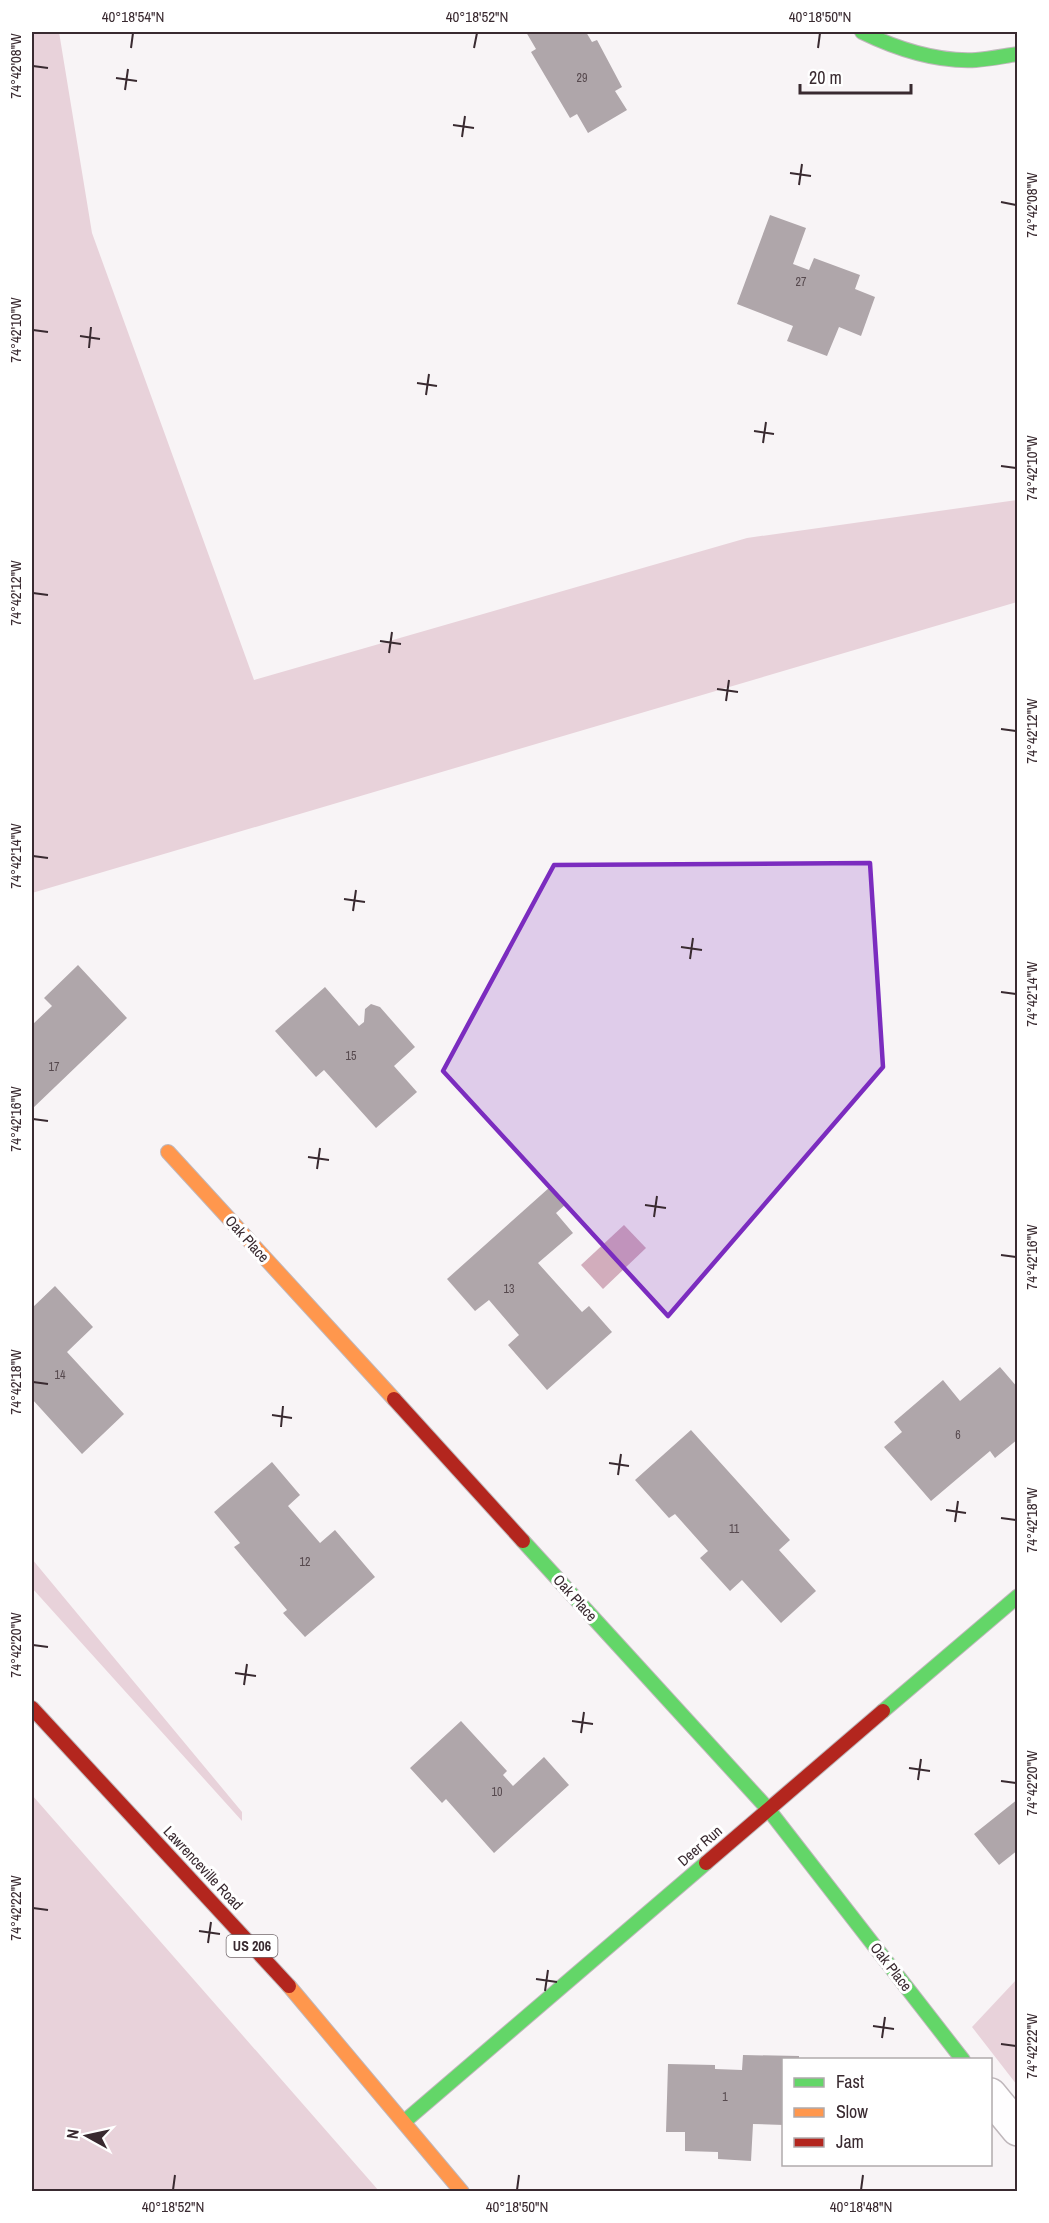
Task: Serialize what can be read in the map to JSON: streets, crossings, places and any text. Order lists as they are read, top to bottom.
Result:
{
  "streets": {
    "main road": [
      "Oak Place",
      "Deer Run",
      "Lawrenceville Road",
      "US 206"
    ]
  },
  "crossings": [
    ["Oak Place", "Deer Run"],
    ["Deer Run", "Lawrenceville Road"]
  ],
  "house_numbers": [
    "29",
    "27",
    "15",
    "17",
    "13",
    "14",
    "6",
    "11",
    "12",
    "10",
    "1"
  ],
  "legend": ["Fast", "Slow", "Jam"],
  "scale_bar": "20 m",
  "north": "left",
  "coordinates": [
    "40°18'54\"N",
    "40°18'52\"N",
    "40°18'50\"N",
    "74°42'08\"W",
    "74°42'10\"W",
    "74°42'12\"W",
    "74°42'14\"W",
    "74°42'16\"W",
    "74°42'18\"W",
    "74°42'20\"W",
    "74°42'22\"W",
    "40°18'48\"N"
  ]
}
